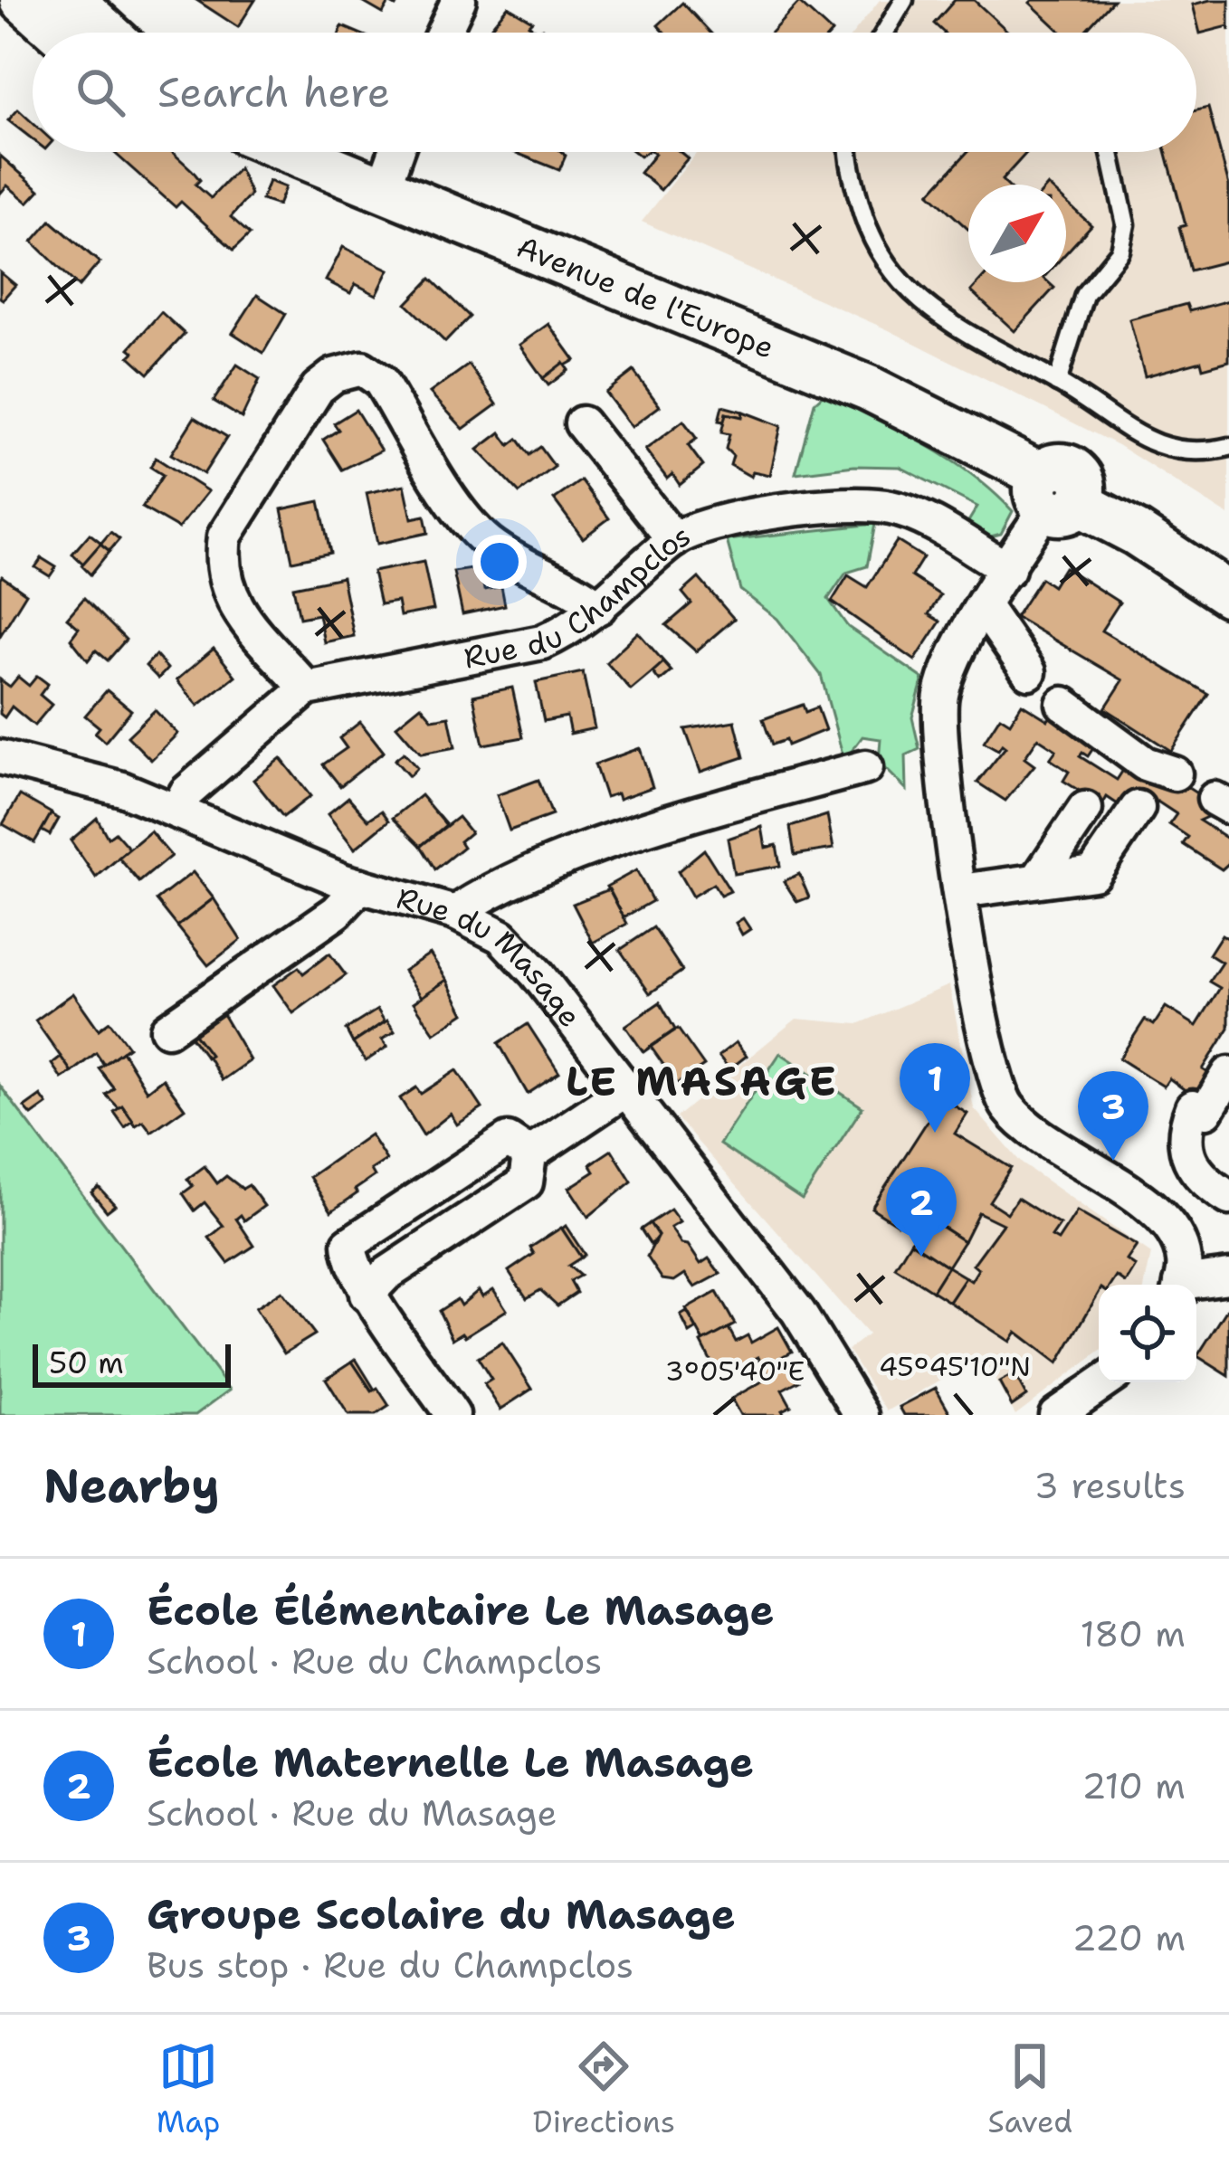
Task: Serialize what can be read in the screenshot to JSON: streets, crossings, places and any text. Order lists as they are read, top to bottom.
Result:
{
  "streets": {
    "main road": ["Avenue de l'Europe"],
    "street": ["Rue du Champclos", "Rue du Masage"]
  },
  "crossings": [
    ["Rue du Champclos", "Rue du Masage"]
  ],
  "districts": ["LE MASAGE"],
  "scale_bar": "50 m",
  "north": "top right",
  "page": {
    "search": "Search here",
    "pins": ["1", "3", "2"],
    "scale": "50 m",
    "heading": ["Nearby", "3 results"],
    "list": [
      {
        "mark": "1",
        "name": "École Élémentaire Le Masage",
        "note": "School · Rue du Champclos",
        "value": "180 m"
      },
      {
        "mark": "2",
        "name": "École Maternelle Le Masage",
        "note": "School · Rue du Masage",
        "value": "210 m"
      },
      {
        "mark": "3",
        "name": "Groupe Scolaire du Masage",
        "note": "Bus stop · Rue du Champclos",
        "value": "220 m"
      }
    ],
    "nav": ["Map", "Directions", "Saved"]
  },
  "coordinates": ["45°45'10\"N", "3°05'40\"E"]
}
